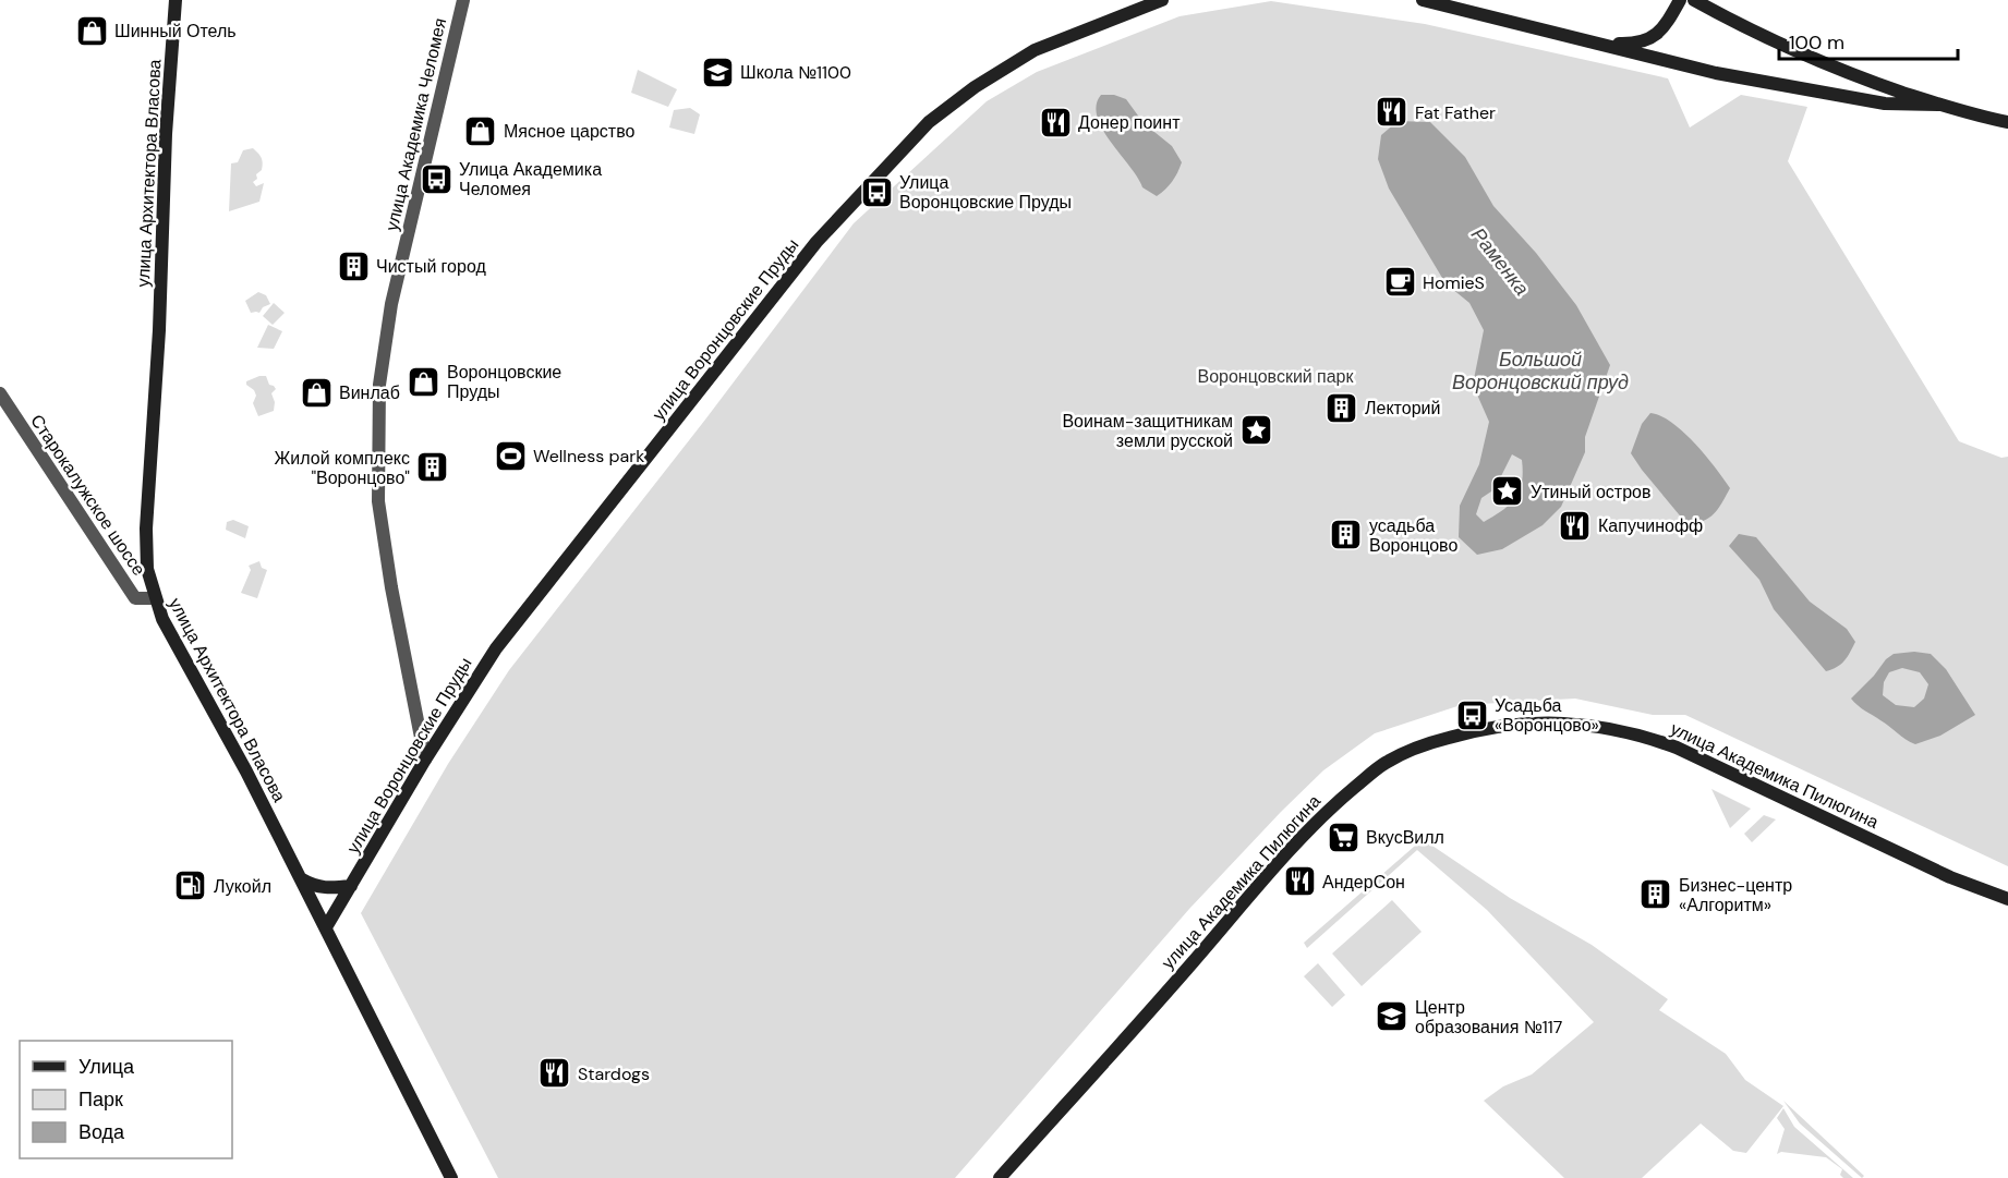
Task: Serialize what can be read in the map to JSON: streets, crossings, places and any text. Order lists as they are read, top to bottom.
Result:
{
  "streets": {
    "street": [
      "улица Академика Челомея",
      "улица Архитектора Власова",
      "улица Воронцовские Пруды",
      "Старокалужское шоссе",
      "улица Академика Пилюгина"
    ]
  },
  "crossings": [
    ["улица Академика Челомея", "улица Воронцовские Пруды"],
    ["улица Архитектора Власова", "улица Воронцовские Пруды"],
    ["улица Архитектора Власова", "Старокалужское шоссе"]
  ],
  "water": ["Раменка", "Большой Воронцовский пруд"],
  "parks": ["Воронцовский парк"],
  "places": {
    "shop": [
      "Шинный Отель",
      "Мясное царство",
      "Воронцовские Пруды",
      "Винлаб"
    ],
    "school or university": ["Школа №1100", "Центр образования №117"],
    "restaurant": [
      "Fat Father",
      "Донер поинт",
      "Капучинофф",
      "АндерСон",
      "Stardogs"
    ],
    "bus stop": ["Улица Академика Челомея", "Улица Воронцовские Пруды", "Усадьба «Воронцово»"],
    "building": [
      "Чистый город",
      "Лекторий",
      "Жилой комплекс \"Воронцово\"",
      "усадьба Воронцово",
      "Бизнес-центр «Алгоритм»"
    ],
    "cafe": ["HomieS"],
    "place": ["Воинам-защитникам земли русской", "Утиный остров"],
    "sports": ["Wellness park"],
    "supermarket": ["ВкусВилл"],
    "fuel station": ["Лукойл"]
  },
  "legend": ["Улица", "Парк", "Вода"],
  "scale_bar": "100 m"
}
